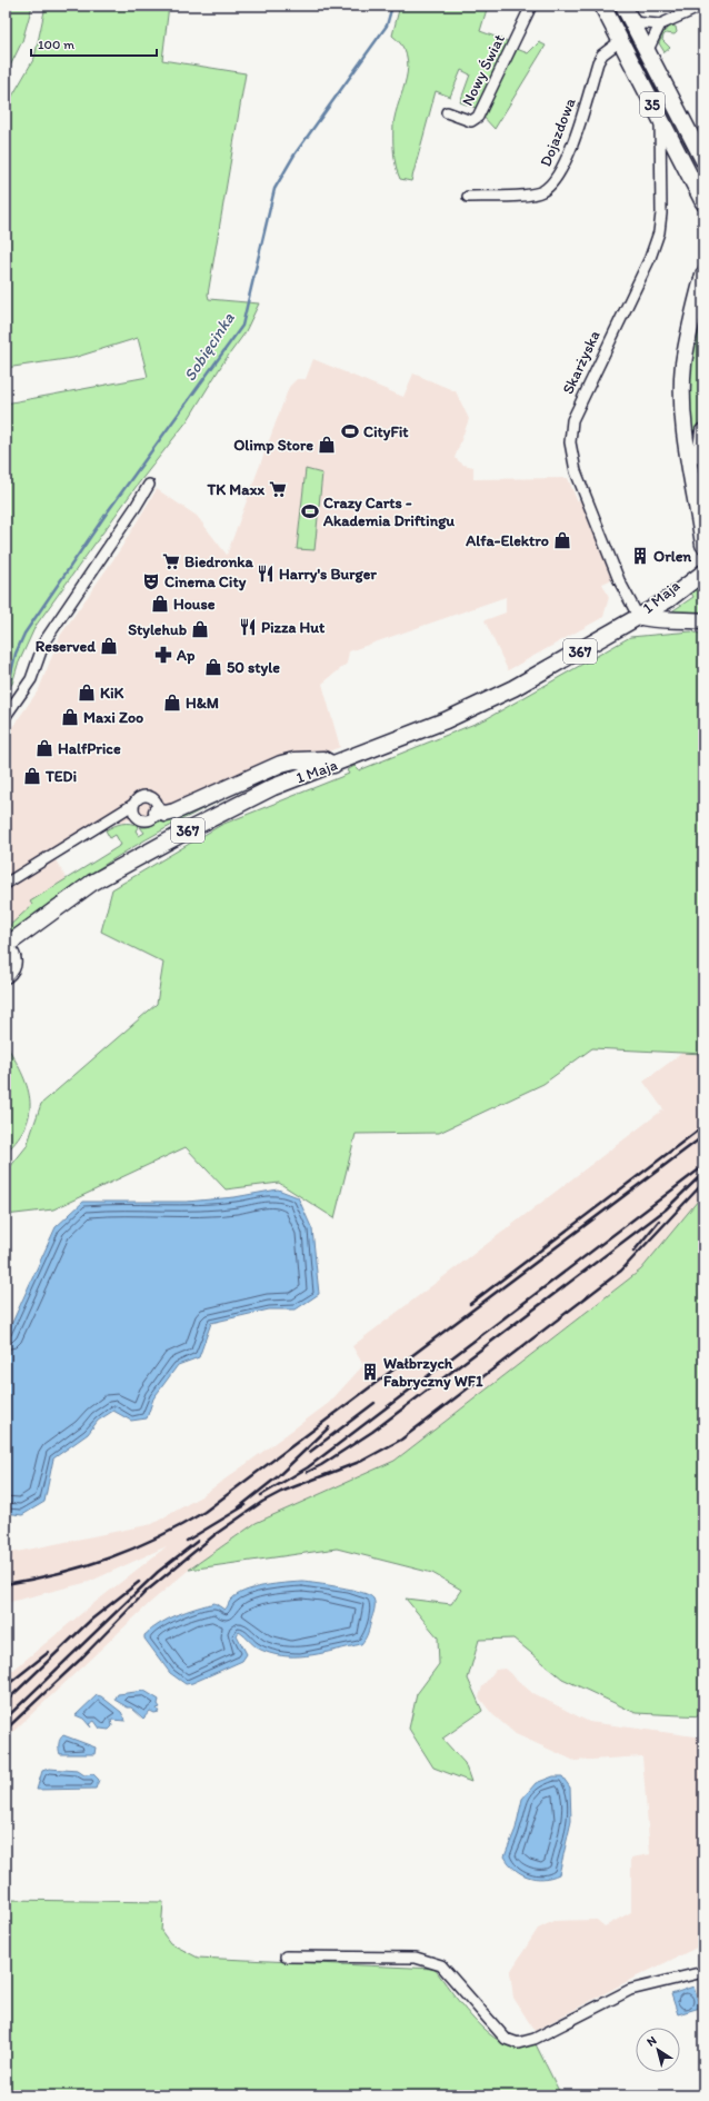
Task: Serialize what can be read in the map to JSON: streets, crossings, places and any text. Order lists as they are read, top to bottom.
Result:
{
  "streets": {
    "main road": ["35", "1 Maja", "367"],
    "street": ["Nowy Świat", "Dojazdowa", "Skarżyska"]
  },
  "crossings": [
    ["35", "Dojazdowa"],
    ["35", "Skarżyska"],
    ["Skarżyska", "1 Maja"],
    ["1 Maja", "367"]
  ],
  "water": ["Sobięcinka"],
  "places": {
    "sports": ["CityFit", "Crazy Carts - Akademia Driftingu"],
    "shop": [
      "Olimp Store",
      "Alfa-Elektro",
      "House",
      "Stylehub",
      "Reserved",
      "50 style",
      "KiK",
      "H&M",
      "Maxi Zoo",
      "HalfPrice",
      "TEDi"
    ],
    "supermarket": ["TK Maxx", "Biedronka"],
    "building": ["Orlen", "Wałbrzych Fabryczny WF1"],
    "restaurant": ["Harry's Burger", "Pizza Hut"],
    "theatre": ["Cinema City"],
    "pharmacy": ["Ap"]
  },
  "scale_bar": "100 m",
  "north": "top left"
}
